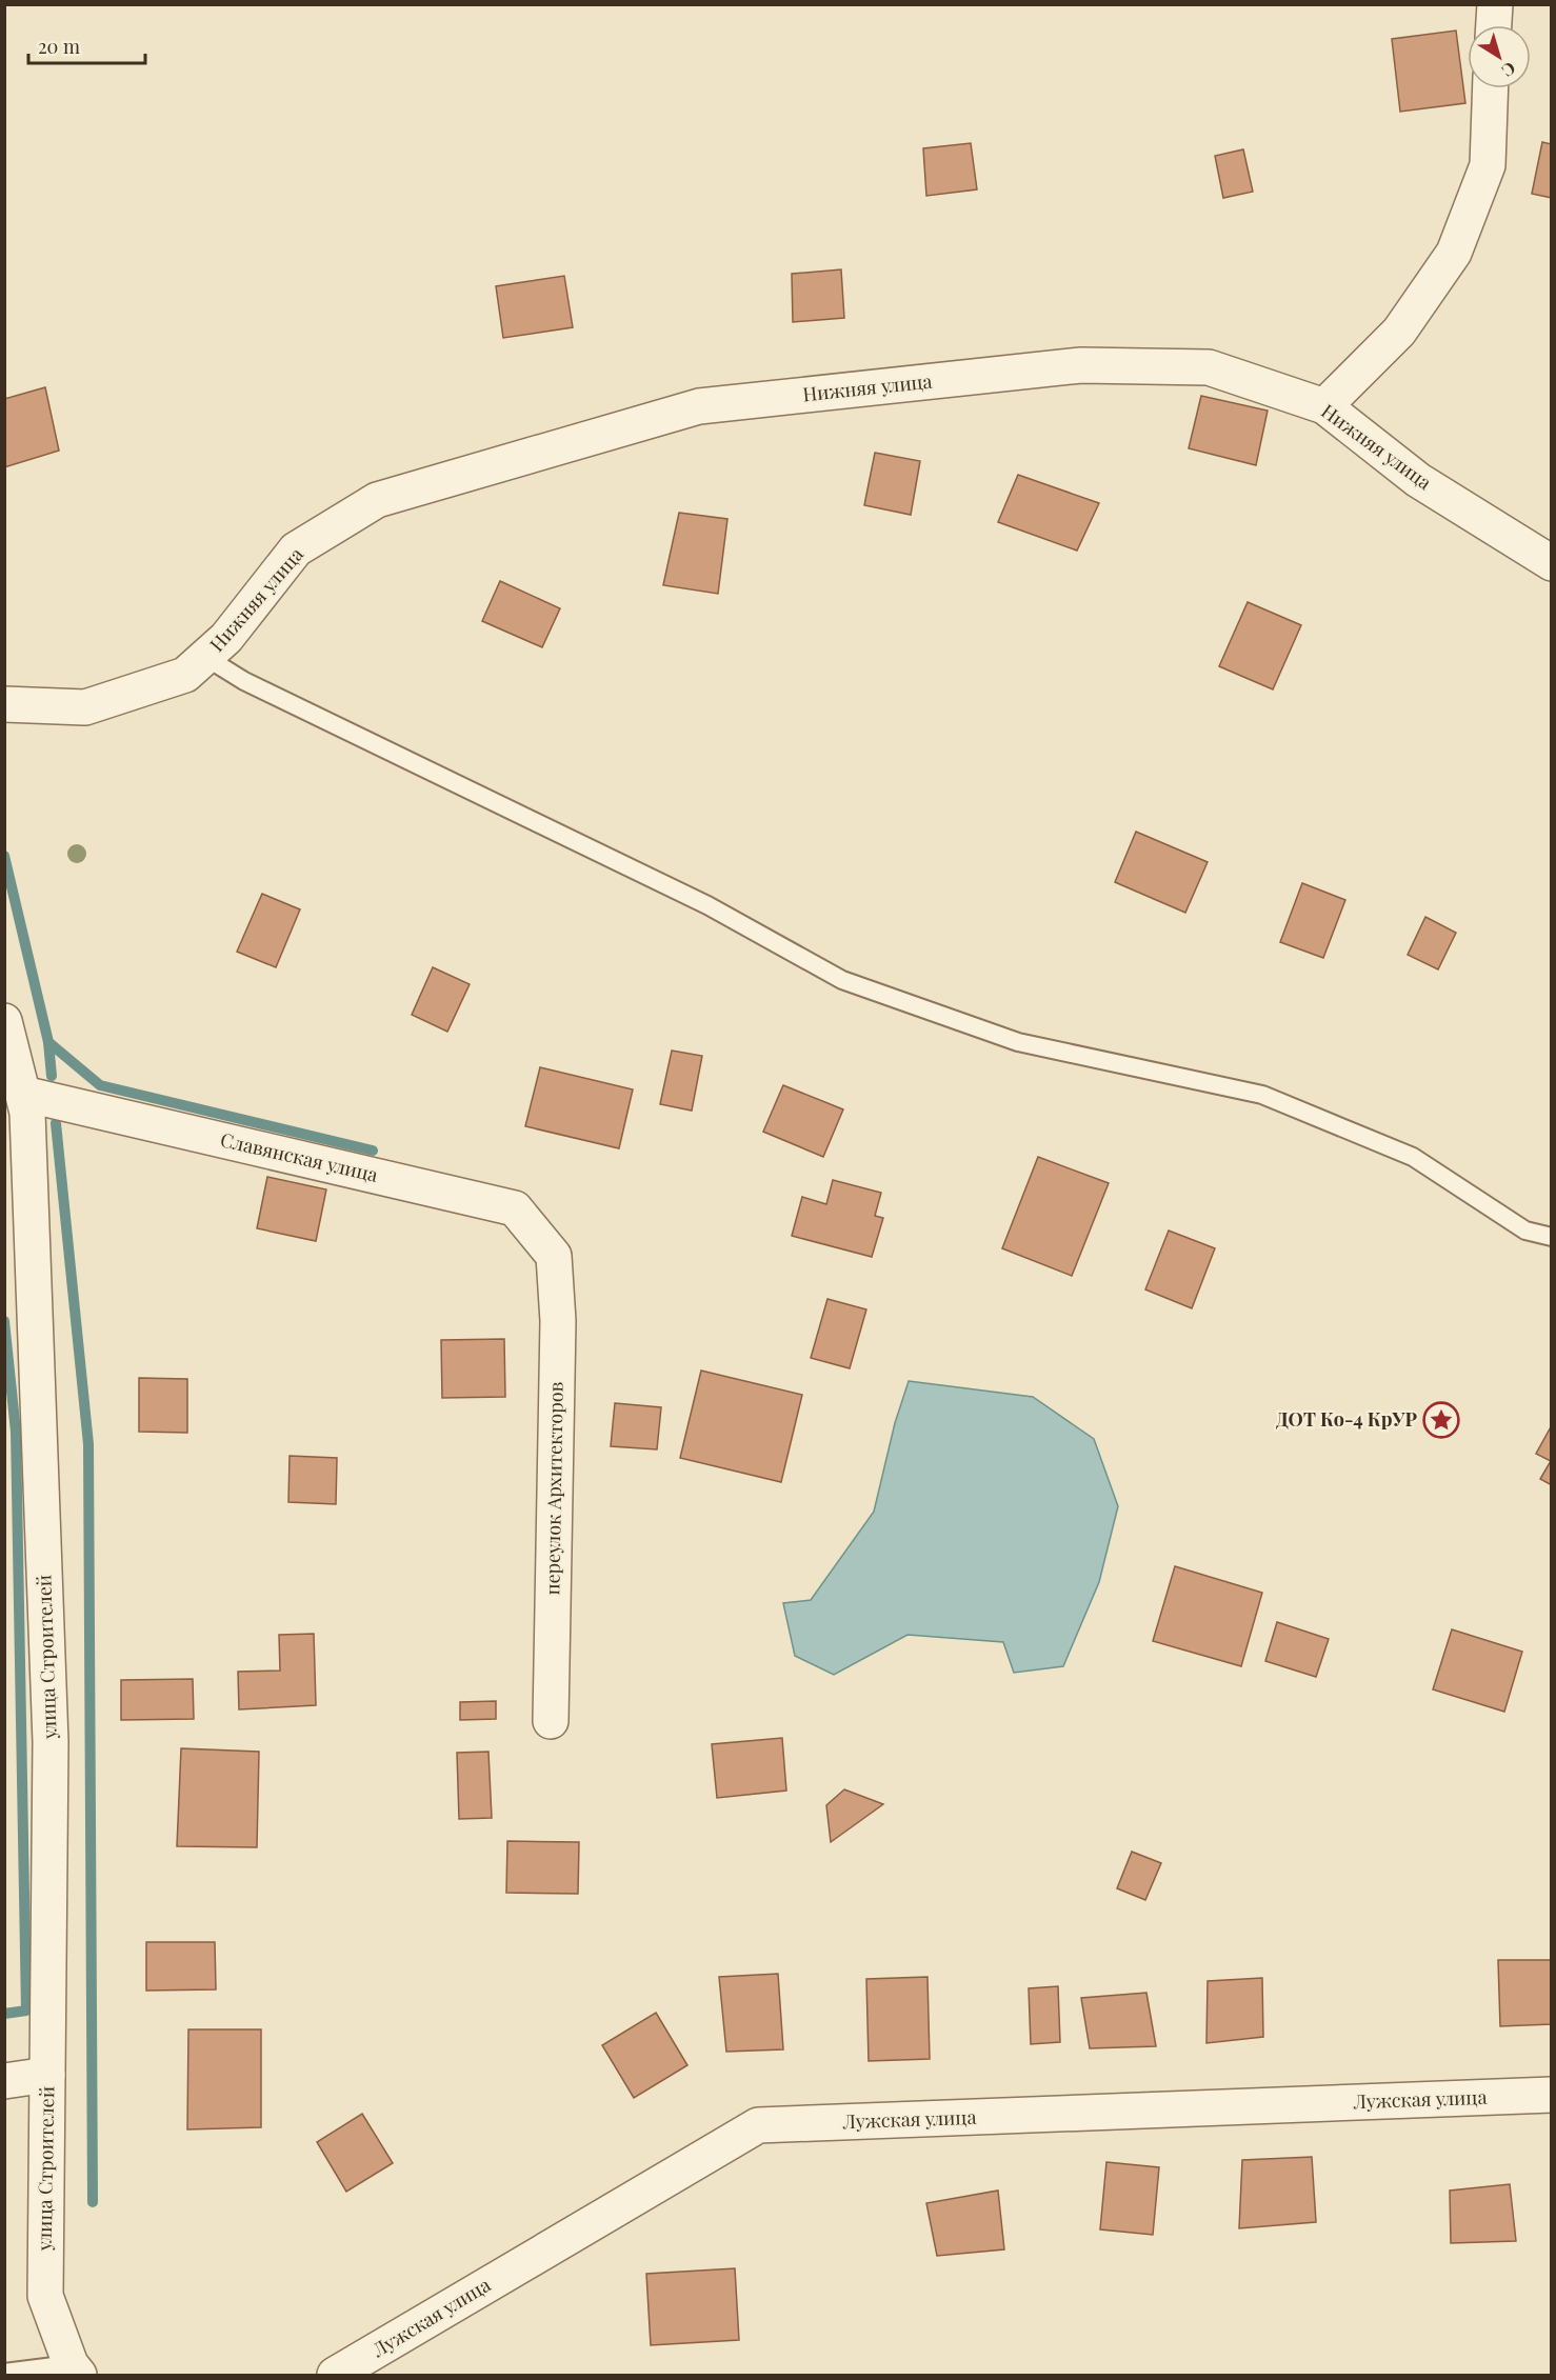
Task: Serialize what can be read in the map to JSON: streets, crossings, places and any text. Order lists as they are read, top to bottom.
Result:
{
  "streets": {
    "street": [
      "Нижняя улица",
      "Славянская улица",
      "переулок Архитекторов",
      "улица Строителей",
      "Лужская улица"
    ]
  },
  "crossings": [
    ["Славянская улица", "переулок Архитекторов"],
    ["Славянская улица", "улица Строителей"]
  ],
  "places": {
    "place": ["ДОТ Ко-4 КрУР"]
  },
  "scale_bar": "20 m",
  "north": "bottom right"
}
